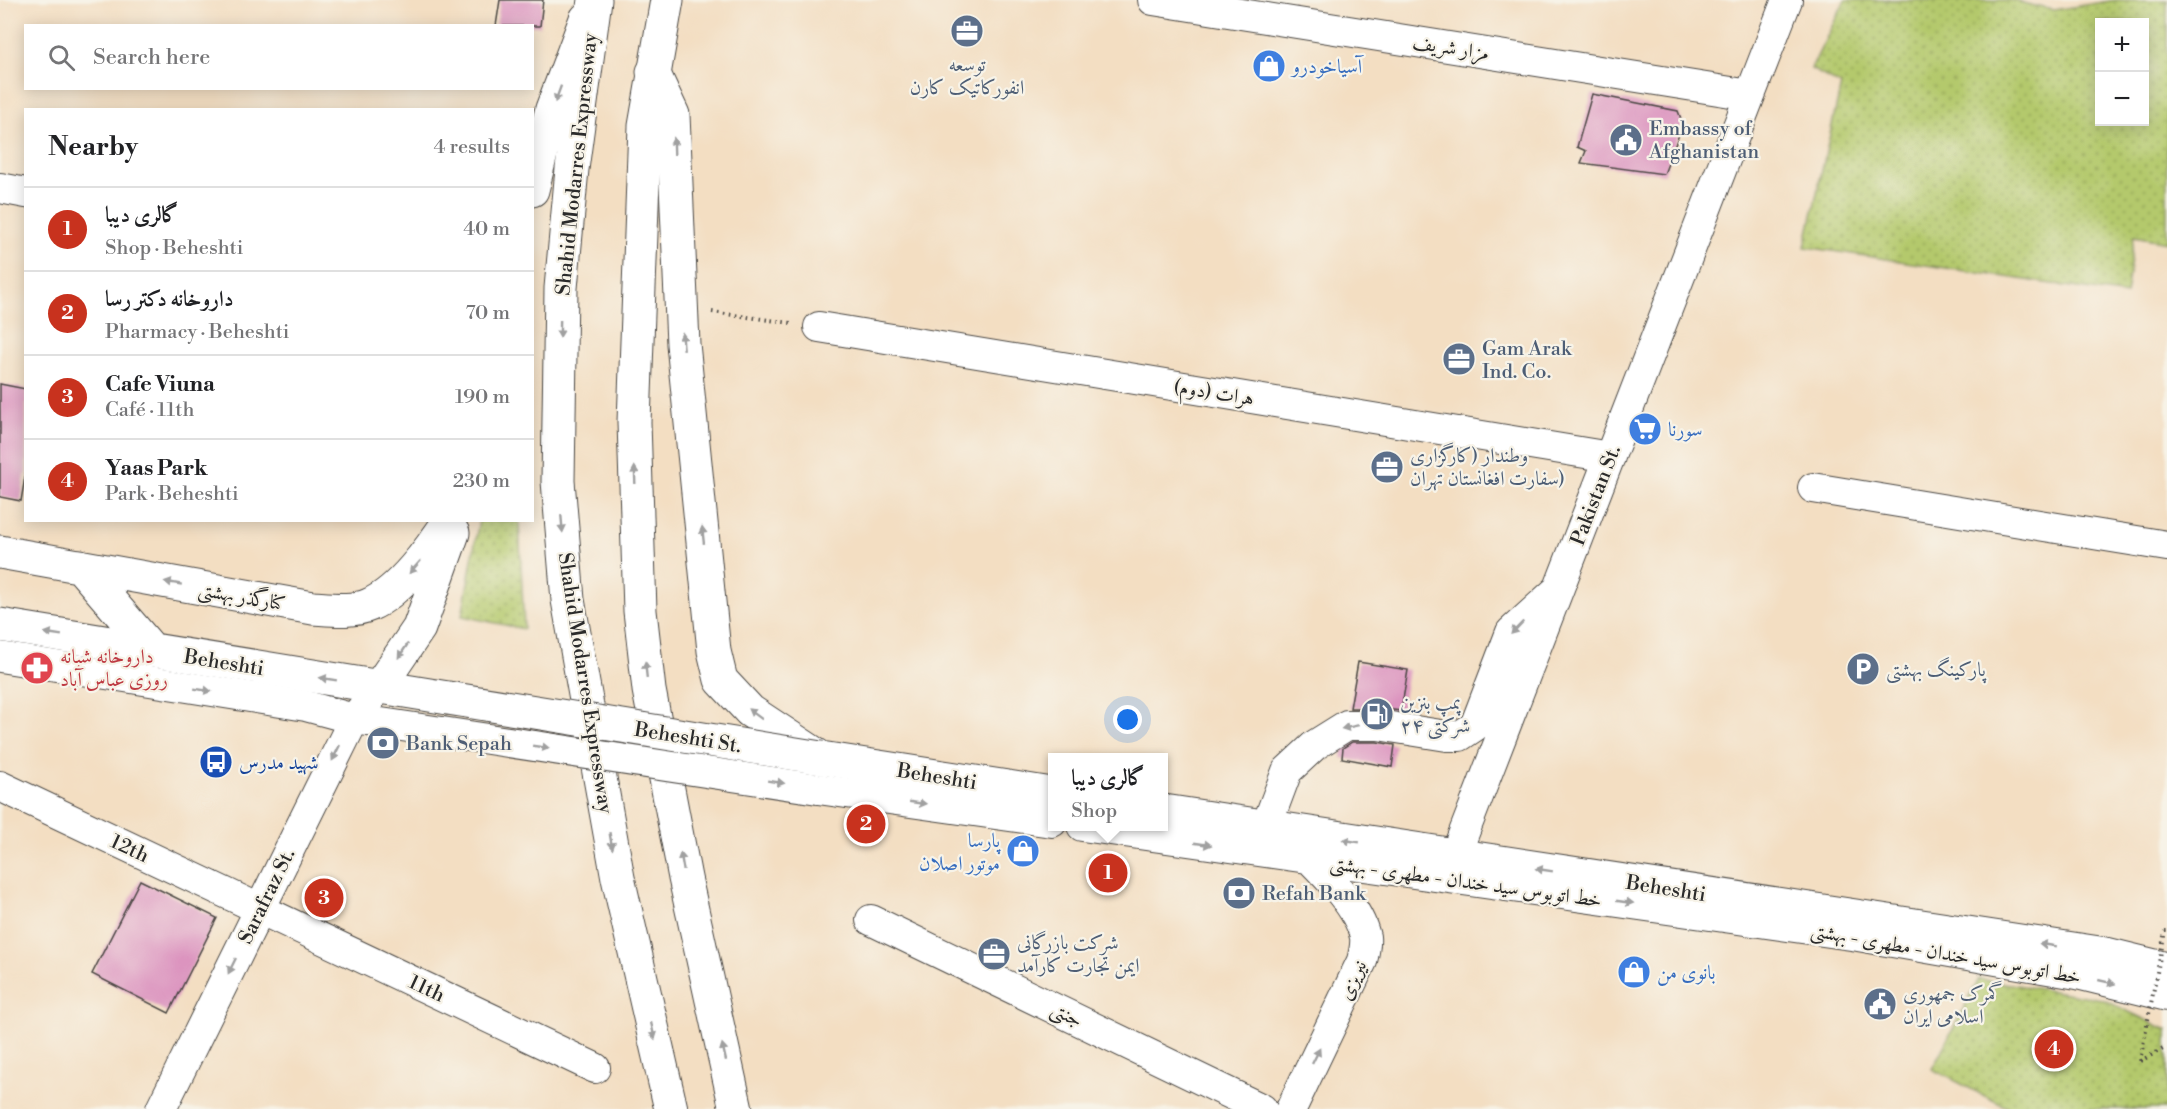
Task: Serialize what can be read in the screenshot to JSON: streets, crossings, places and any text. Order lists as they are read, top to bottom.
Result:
{
  "streets": {
    "main road": [
      "Shahid Modarres Expressway",
      "کنارگذر بهشتی",
      "Beheshti",
      "Beheshti St."
    ],
    "street": [
      "مزار شریف",
      "هرات (دوم)",
      "Pakistan St.",
      "12th",
      "خط اتوبوس سید خندان - مطهری - بهشتی",
      "Sarafraz St.",
      "نیریزی",
      "11th",
      "جنتی"
    ]
  },
  "crossings": [
    ["مزار شریف", "Pakistan St."],
    ["هرات (دوم)", "Pakistan St."],
    ["Pakistan St.", "Beheshti"],
    ["Beheshti", "Beheshti St."],
    ["Beheshti", "Sarafraz St."],
    ["Beheshti", "نیریزی"],
    ["12th", "Sarafraz St."],
    ["12th", "11th"],
    ["خط اتوبوس سید خندان - مطهری - بهشتی", "نیریزی"],
    ["Sarafraz St.", "11th"]
  ],
  "one_way": [
    "کنارگذر بهشتی",
    "Beheshti",
    "خط اتوبوس سید خندان - مطهری - بهشتی",
    "Sarafraz St.",
    "نیریزی"
  ],
  "places": {
    "office": [
      "توسعه انفورکاتیک کارن",
      "Gam Arak Ind. Co.",
      "وطندار (کارگزاری سفارت افغانستان تهران)",
      "شرکت بازرگانی ایمن تجارت کارآمد"
    ],
    "shop": ["آسیاخودرو", "پارسا موتور اصلان", "بانوی من"],
    "public building": ["Embassy of Afghanistan", "گمرک جمهوری اسلامی ایران"],
    "supermarket": ["سورنا"],
    "pharmacy": ["داروخانه شبانه روزی عباس آباد"],
    "parking": ["پارکینگ بهشتی"],
    "fuel station": ["پمپ بنزین شرکتی ۲۴"],
    "bank": ["Bank Sepah", "Refah Bank"],
    "bus stop": ["شهید مدرس"]
  },
  "page": {
    "map_buttons": ["+", "−"],
    "search": "Search here",
    "heading": ["Nearby", "4 results"],
    "list": [
      {
        "mark": "1",
        "name": "گالری دیبا",
        "note": "Shop · Beheshti",
        "value": "40 m"
      },
      {
        "mark": "2",
        "name": "داروخانه دکتر رسا",
        "note": "Pharmacy · Beheshti",
        "value": "70 m"
      },
      {
        "mark": "3",
        "name": "Cafe Viuna",
        "note": "Café · 11th",
        "value": "190 m"
      },
      {
        "mark": "4",
        "name": "Yaas Park",
        "note": "Park · Beheshti",
        "value": "230 m"
      }
    ],
    "popup": ["گالری دیبا", "Shop"],
    "pins": [
      "2",
      "1",
      "3",
      "4"
    ]
  }
}
